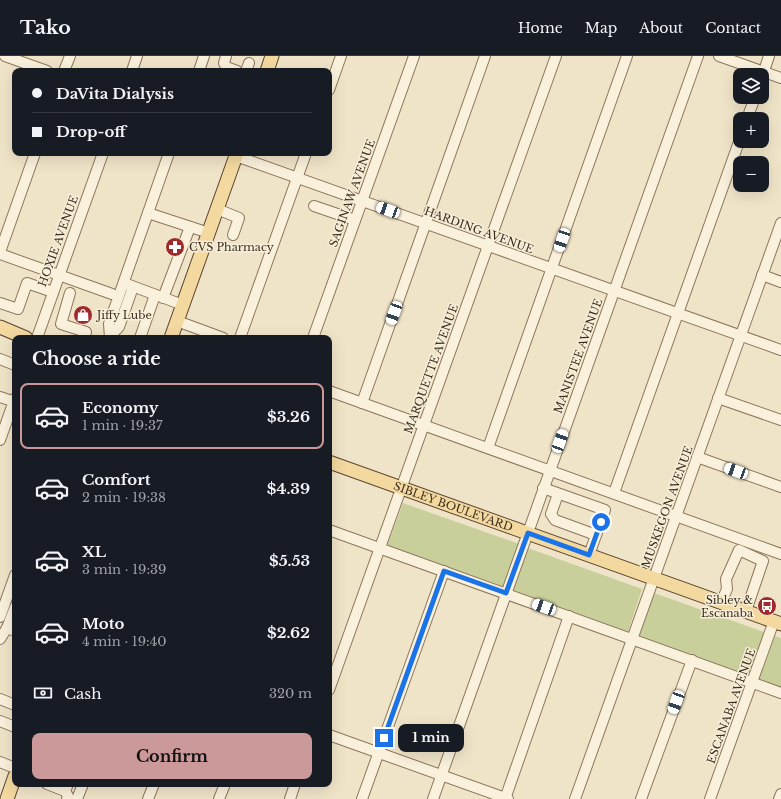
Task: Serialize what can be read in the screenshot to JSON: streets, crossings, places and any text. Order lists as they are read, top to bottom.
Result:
{
  "streets": {
    "main road": ["SIBLEY BOULEVARD"],
    "street": [
      "SAGINAW AVENUE",
      "HARDING AVENUE",
      "HOXIE AVENUE",
      "MANISTEE AVENUE",
      "MARQUETTE AVENUE",
      "MUSKEGON AVENUE",
      "ESCANABA AVENUE"
    ]
  },
  "crossings": [
    ["SAGINAW AVENUE", "HARDING AVENUE"],
    ["HARDING AVENUE", "MANISTEE AVENUE"],
    ["HARDING AVENUE", "MARQUETTE AVENUE"],
    ["HARDING AVENUE", "MUSKEGON AVENUE"],
    ["MANISTEE AVENUE", "SIBLEY BOULEVARD"],
    ["MARQUETTE AVENUE", "SIBLEY BOULEVARD"],
    ["SIBLEY BOULEVARD", "MUSKEGON AVENUE"],
    ["SIBLEY BOULEVARD", "ESCANABA AVENUE"]
  ],
  "places": {
    "pharmacy": ["CVS Pharmacy"],
    "shop": ["Jiffy Lube"],
    "bus stop": ["Sibley & Escanaba"]
  },
  "page": {
    "header": "Tako",
    "nav": [
      "Home",
      "Map",
      "About",
      "Contact"
    ],
    "map_buttons": ["+", "−"],
    "banner": ["DaVita Dialysis", "Drop-off"],
    "heading": "Choose a ride",
    "list": [
      {
        "name": "Economy",
        "note": "1 min · 19:37",
        "value": "$3.26"
      },
      {
        "name": "Comfort",
        "note": "2 min · 19:38",
        "value": "$4.39"
      },
      {
        "name": "XL",
        "note": "3 min · 19:39",
        "value": "$5.53"
      },
      {
        "name": "Moto",
        "note": "4 min · 19:40",
        "value": "$2.62"
      }
    ],
    "pay": ["Cash", "320 m"],
    "bubble": "1 min",
    "buttons": "Confirm"
  }
}
